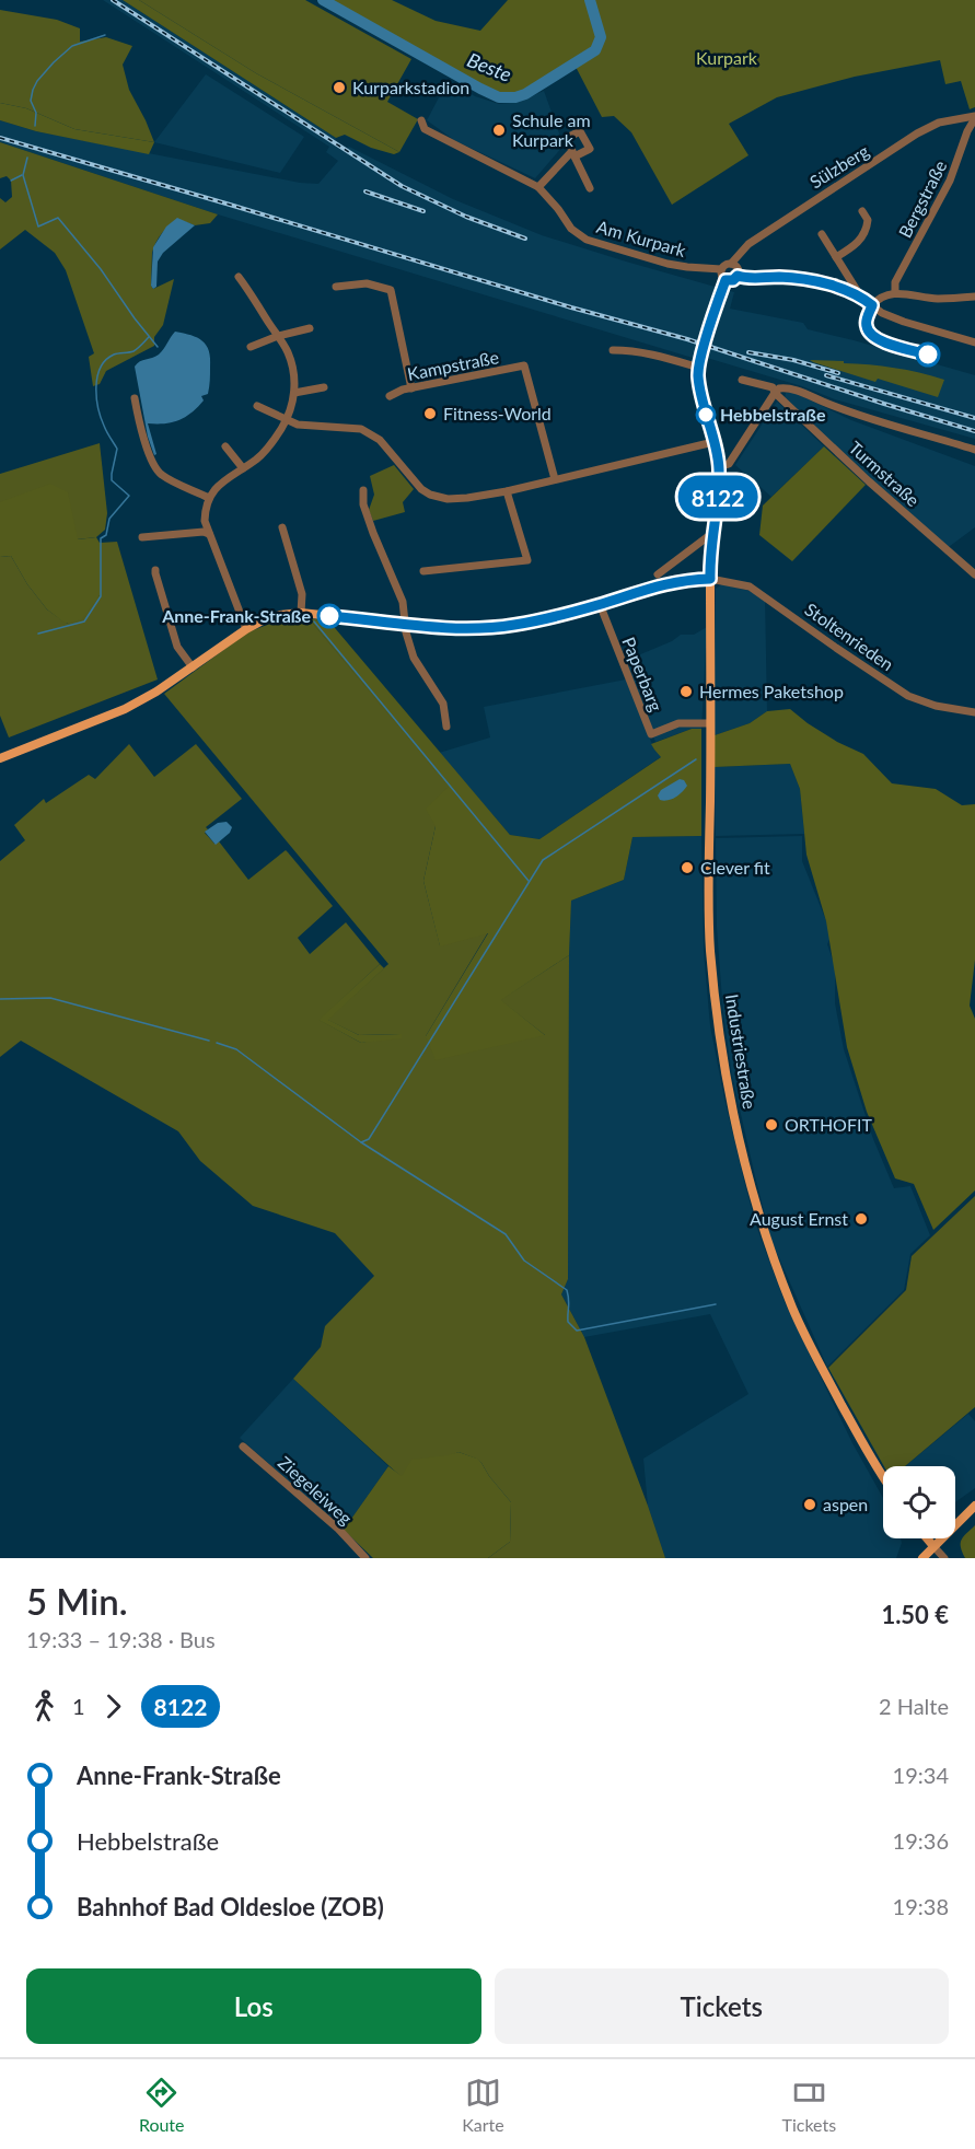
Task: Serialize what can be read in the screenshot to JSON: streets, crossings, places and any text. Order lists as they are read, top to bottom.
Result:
{
  "streets": {
    "main road": ["Industriestraße"],
    "street": [
      "Sülzberg",
      "Bergstraße",
      "Am Kurpark",
      "Kampstraße",
      "Turmstraße",
      "Stoltenrieden",
      "Paperbarg",
      "Ziegeleiweg"
    ]
  },
  "crossings": [
    ["Sülzberg", "Bergstraße"],
    ["Sülzberg", "Am Kurpark"],
    ["Stoltenrieden", "Industriestraße"],
    ["Paperbarg", "Industriestraße"]
  ],
  "water": ["Beste"],
  "parks": ["Kurpark"],
  "places": [
    "Kurparkstadion",
    "Schule am Kurpark",
    "Fitness-World",
    "Hebbelstraße",
    "Anne-Frank-Straße",
    "Hermes Paketshop",
    "Clever fit",
    "ORTHOFIT",
    "August Ernst",
    "aspen"
  ],
  "lines": ["bus line 8122"],
  "page": {
    "on_map": "8122",
    "heading": ["5 Min.", "19:33 – 19:38 · Bus", "1.50 €"],
    "legs": ["1", "8122", "2 Halte"],
    "list": [
      {
        "name": "Anne-Frank-Straße",
        "value": "19:34"
      },
      {
        "name": "Hebbelstraße",
        "value": "19:36"
      },
      {
        "name": "Bahnhof Bad Oldesloe (ZOB)",
        "value": "19:38"
      }
    ],
    "buttons": ["Los", "Tickets"],
    "tabs": ["Route", "Karte", "Tickets"]
  }
}
